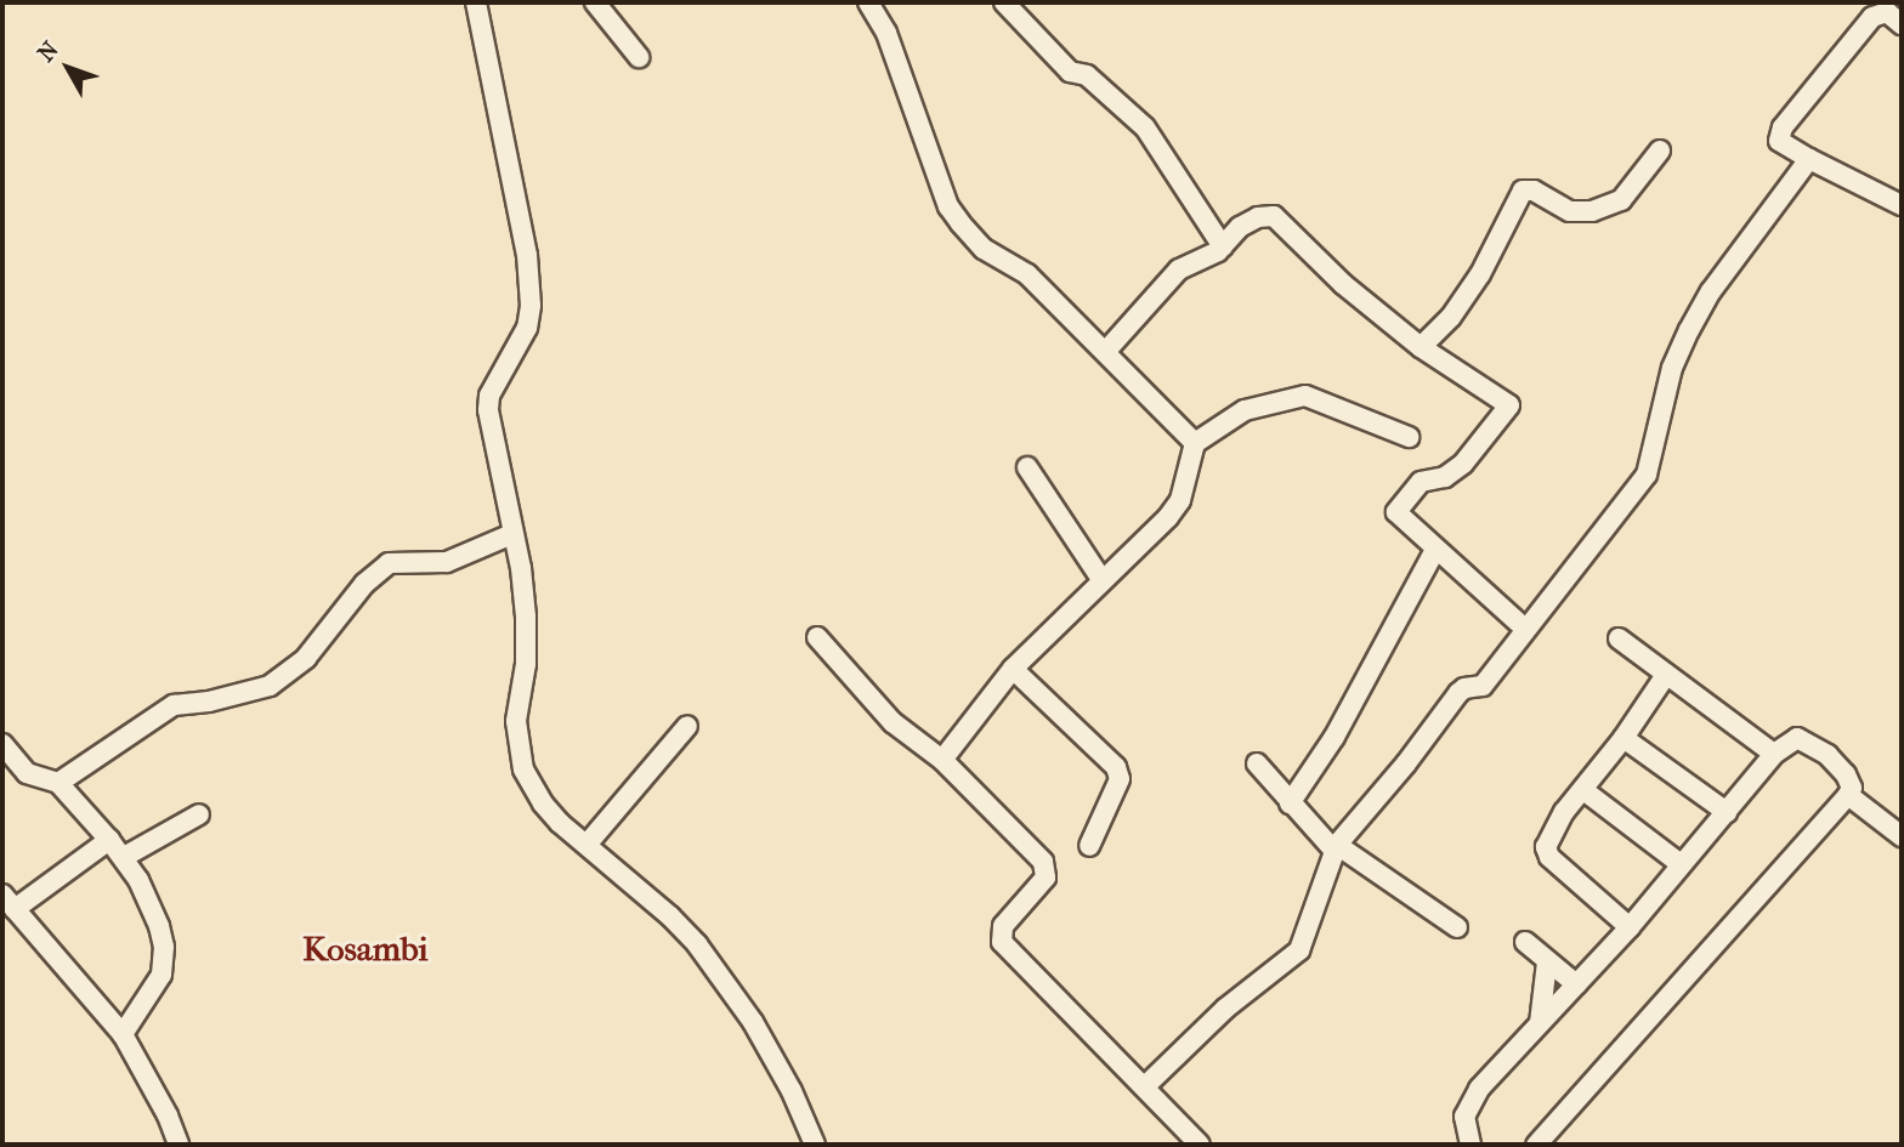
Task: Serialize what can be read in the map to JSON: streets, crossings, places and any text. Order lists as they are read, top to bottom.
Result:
{
  "districts": ["Kosambi"],
  "north": "top left"
}
